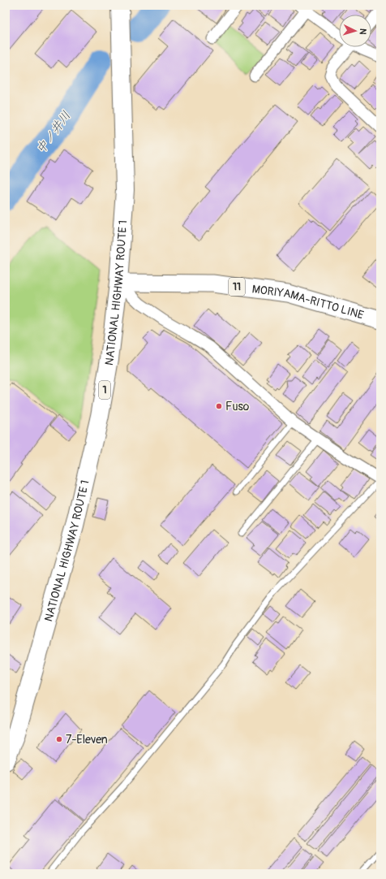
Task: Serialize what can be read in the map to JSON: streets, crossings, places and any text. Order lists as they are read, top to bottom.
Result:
{
  "streets": {
    "highway": ["NATIONAL HIGHWAY ROUTE 1", "1"],
    "main road": ["11", "MORIYAMA-RITTO LINE"]
  },
  "crossings": [
    ["NATIONAL HIGHWAY ROUTE 1", "MORIYAMA-RITTO LINE"]
  ],
  "water": ["中ノ井川"],
  "places": ["Fuso", "7-Eleven"],
  "north": "right"
}
